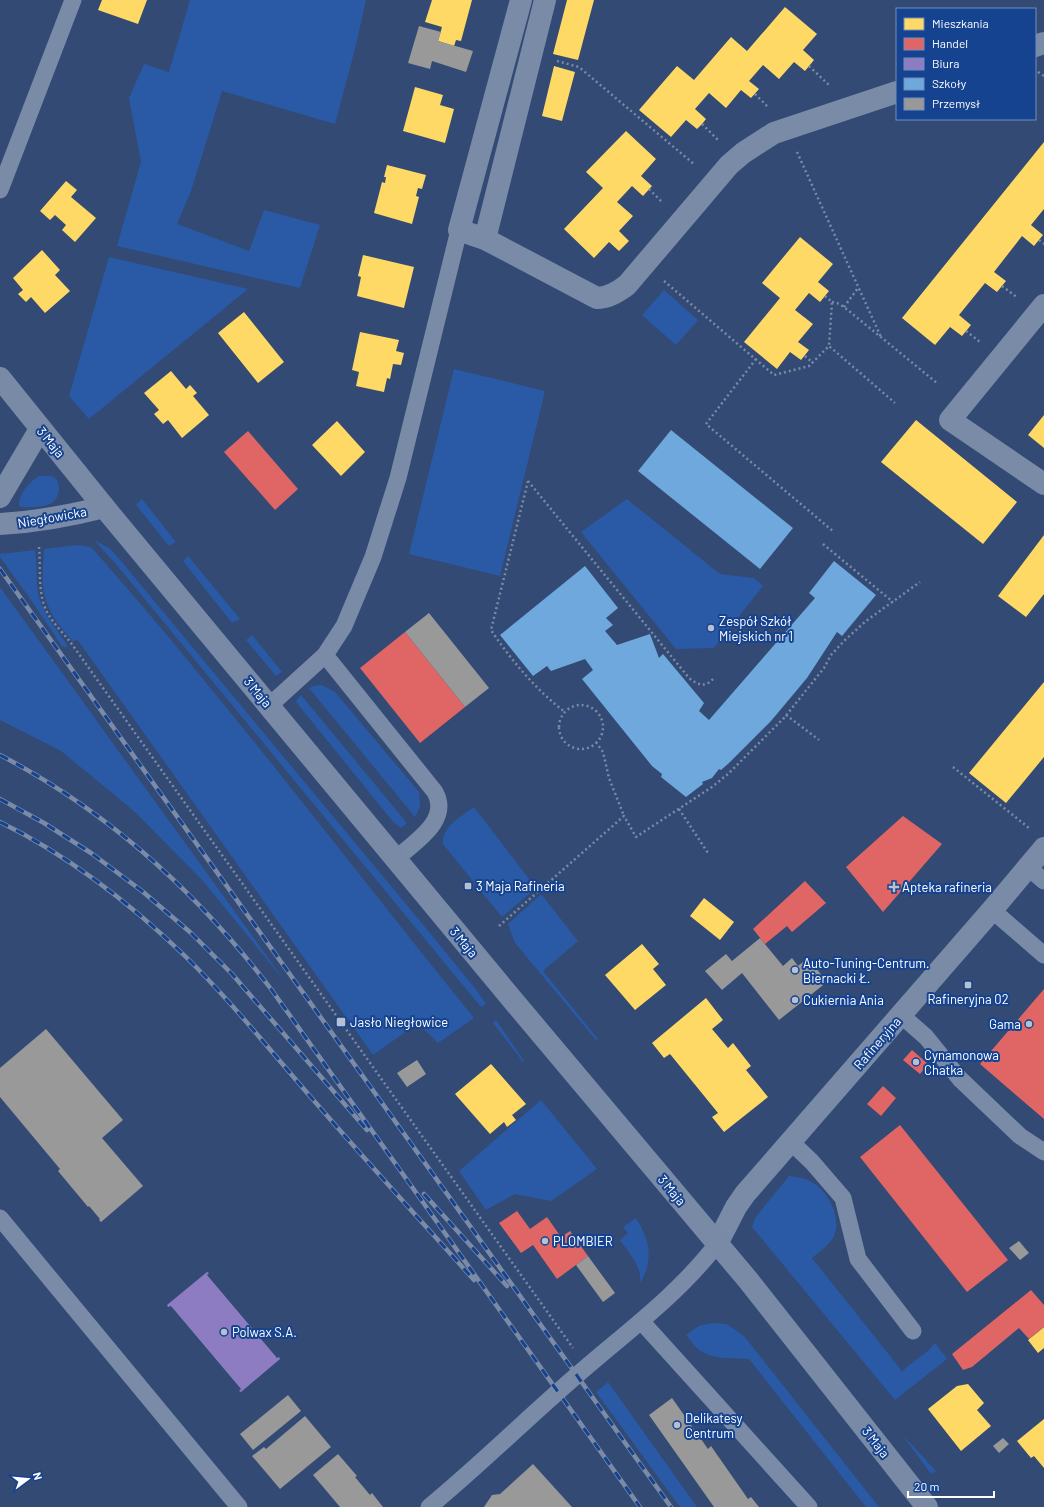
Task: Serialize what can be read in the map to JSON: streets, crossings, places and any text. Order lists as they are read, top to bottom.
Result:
{
  "streets": {
    "main road": ["3 Maja"],
    "street": ["Niegłowicka", "Rafineryjna"]
  },
  "crossings": [
    ["3 Maja", "Niegłowicka"],
    ["3 Maja", "Rafineryjna"]
  ],
  "places": {
    "other": [
      "Zespół Szkół Miejskich nr 1",
      "Auto-Tuning-Centrum. Biernacki Ł.",
      "Cukiernia Ania",
      "Gama",
      "Cynamonowa Chatka",
      "PLOMBIER",
      "Polwax S.A.",
      "Delikatesy Centrum"
    ],
    "transit": ["3 Maja Rafineria", "Rafineryjna 02", "Jasło Niegłowice"],
    "health": ["Apteka rafineria"]
  },
  "legend": [
    "Mieszkania",
    "Handel",
    "Biura",
    "Szkoły",
    "Przemysł"
  ],
  "scale_bar": "20 m",
  "north": "right"
}
